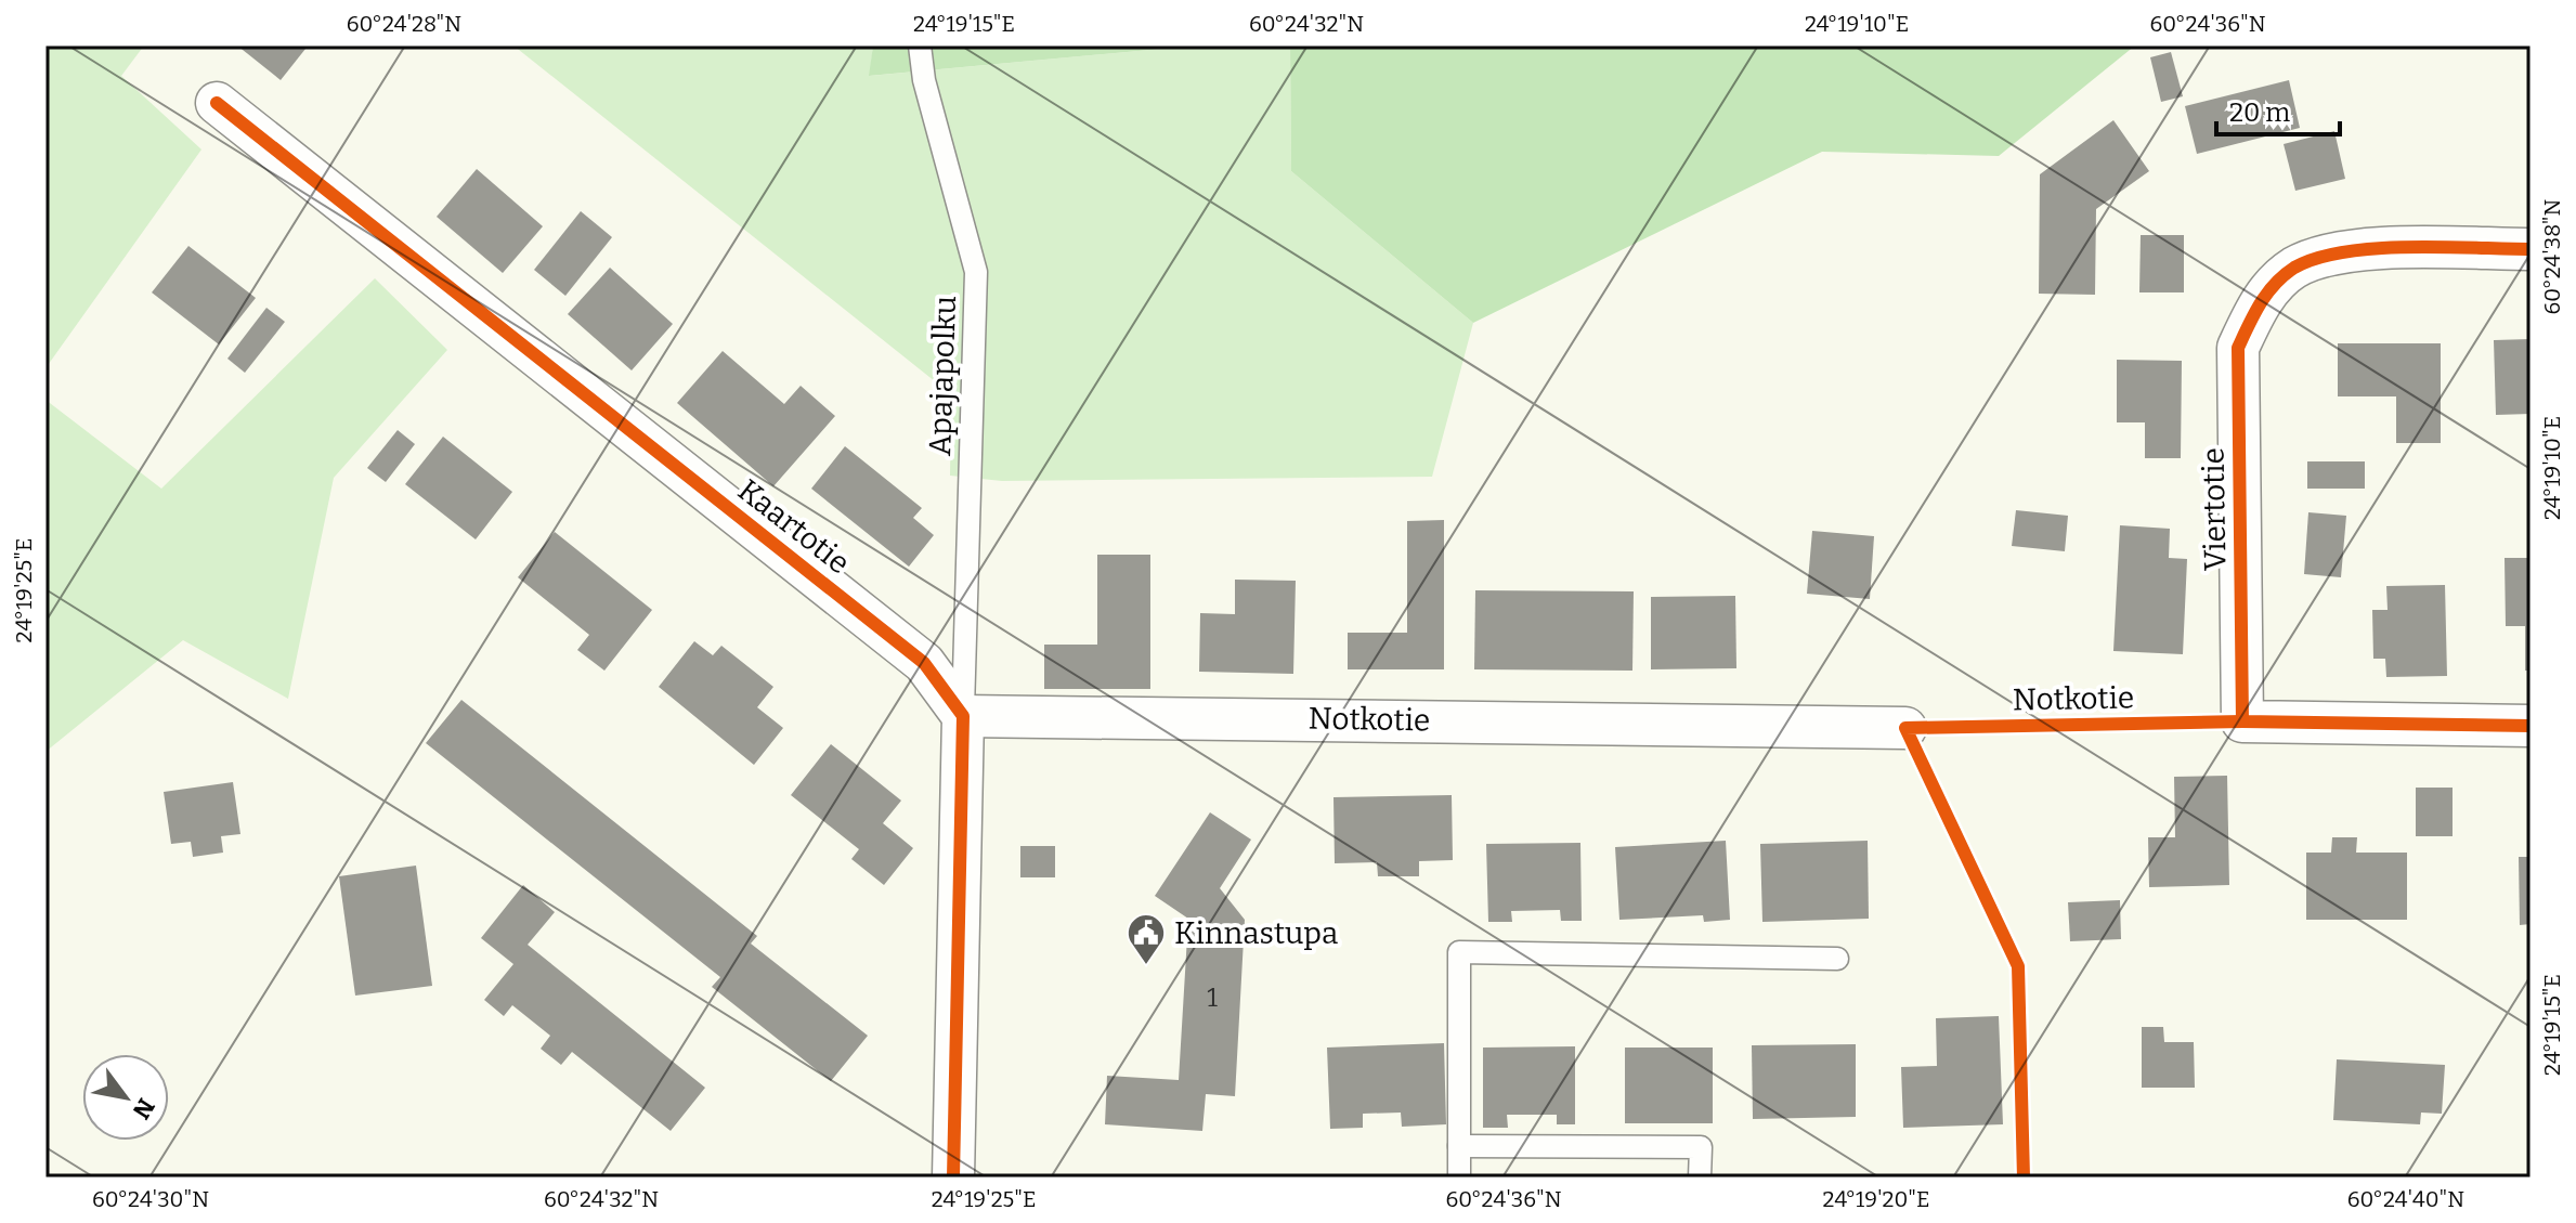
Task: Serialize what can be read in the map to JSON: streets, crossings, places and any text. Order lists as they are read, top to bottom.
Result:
{
  "streets": {
    "street": ["Viertotie", "Kaartotie", "Notkotie"],
    "lane": ["Apajapolku"]
  },
  "crossings": [
    ["Apajapolku", "Kaartotie"],
    ["Apajapolku", "Notkotie"],
    ["Kaartotie", "Notkotie"]
  ],
  "places": {
    "public building": ["Kinnastupa"]
  },
  "house_numbers": ["1"],
  "scale_bar": "20 m",
  "north": "bottom right",
  "coordinates": [
    "60°24'28\"N",
    "24°19'15\"E",
    "60°24'32\"N",
    "24°19'10\"E",
    "60°24'36\"N",
    "60°24'38\"N",
    "24°19'25\"E",
    "60°24'30\"N",
    "24°19'20\"E",
    "60°24'40\"N"
  ]
}
